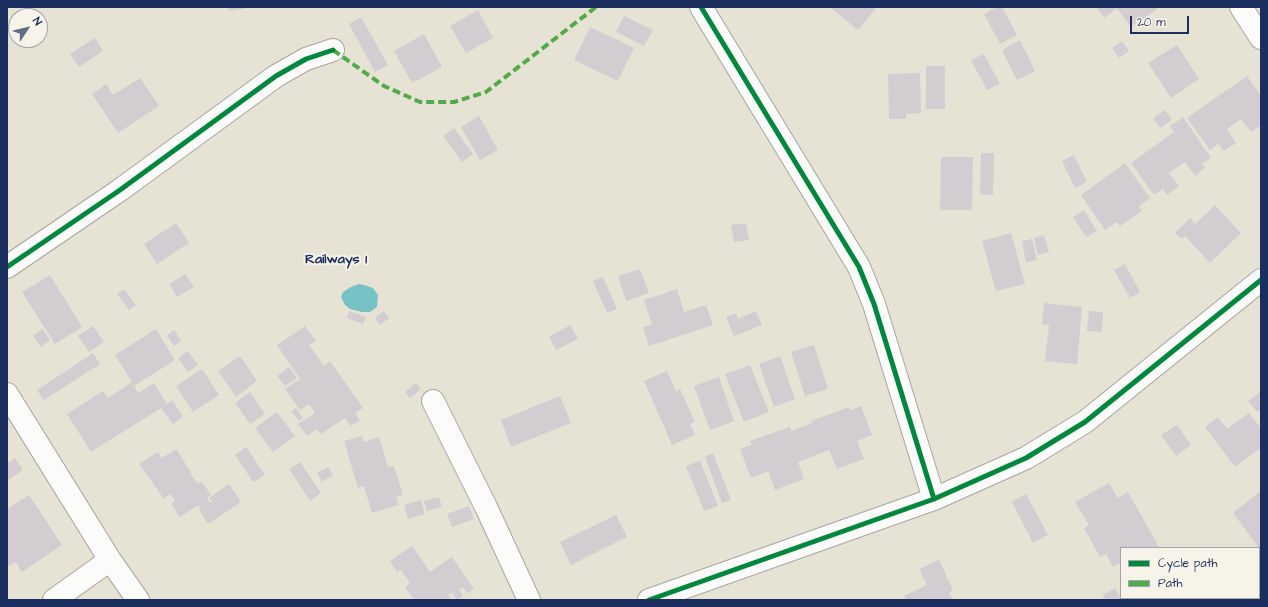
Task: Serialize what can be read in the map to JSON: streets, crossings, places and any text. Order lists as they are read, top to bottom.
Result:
{
  "districts": ["Railways 1"],
  "legend": ["Cycle path", "Path"],
  "scale_bar": "20 m",
  "north": "top right"
}
